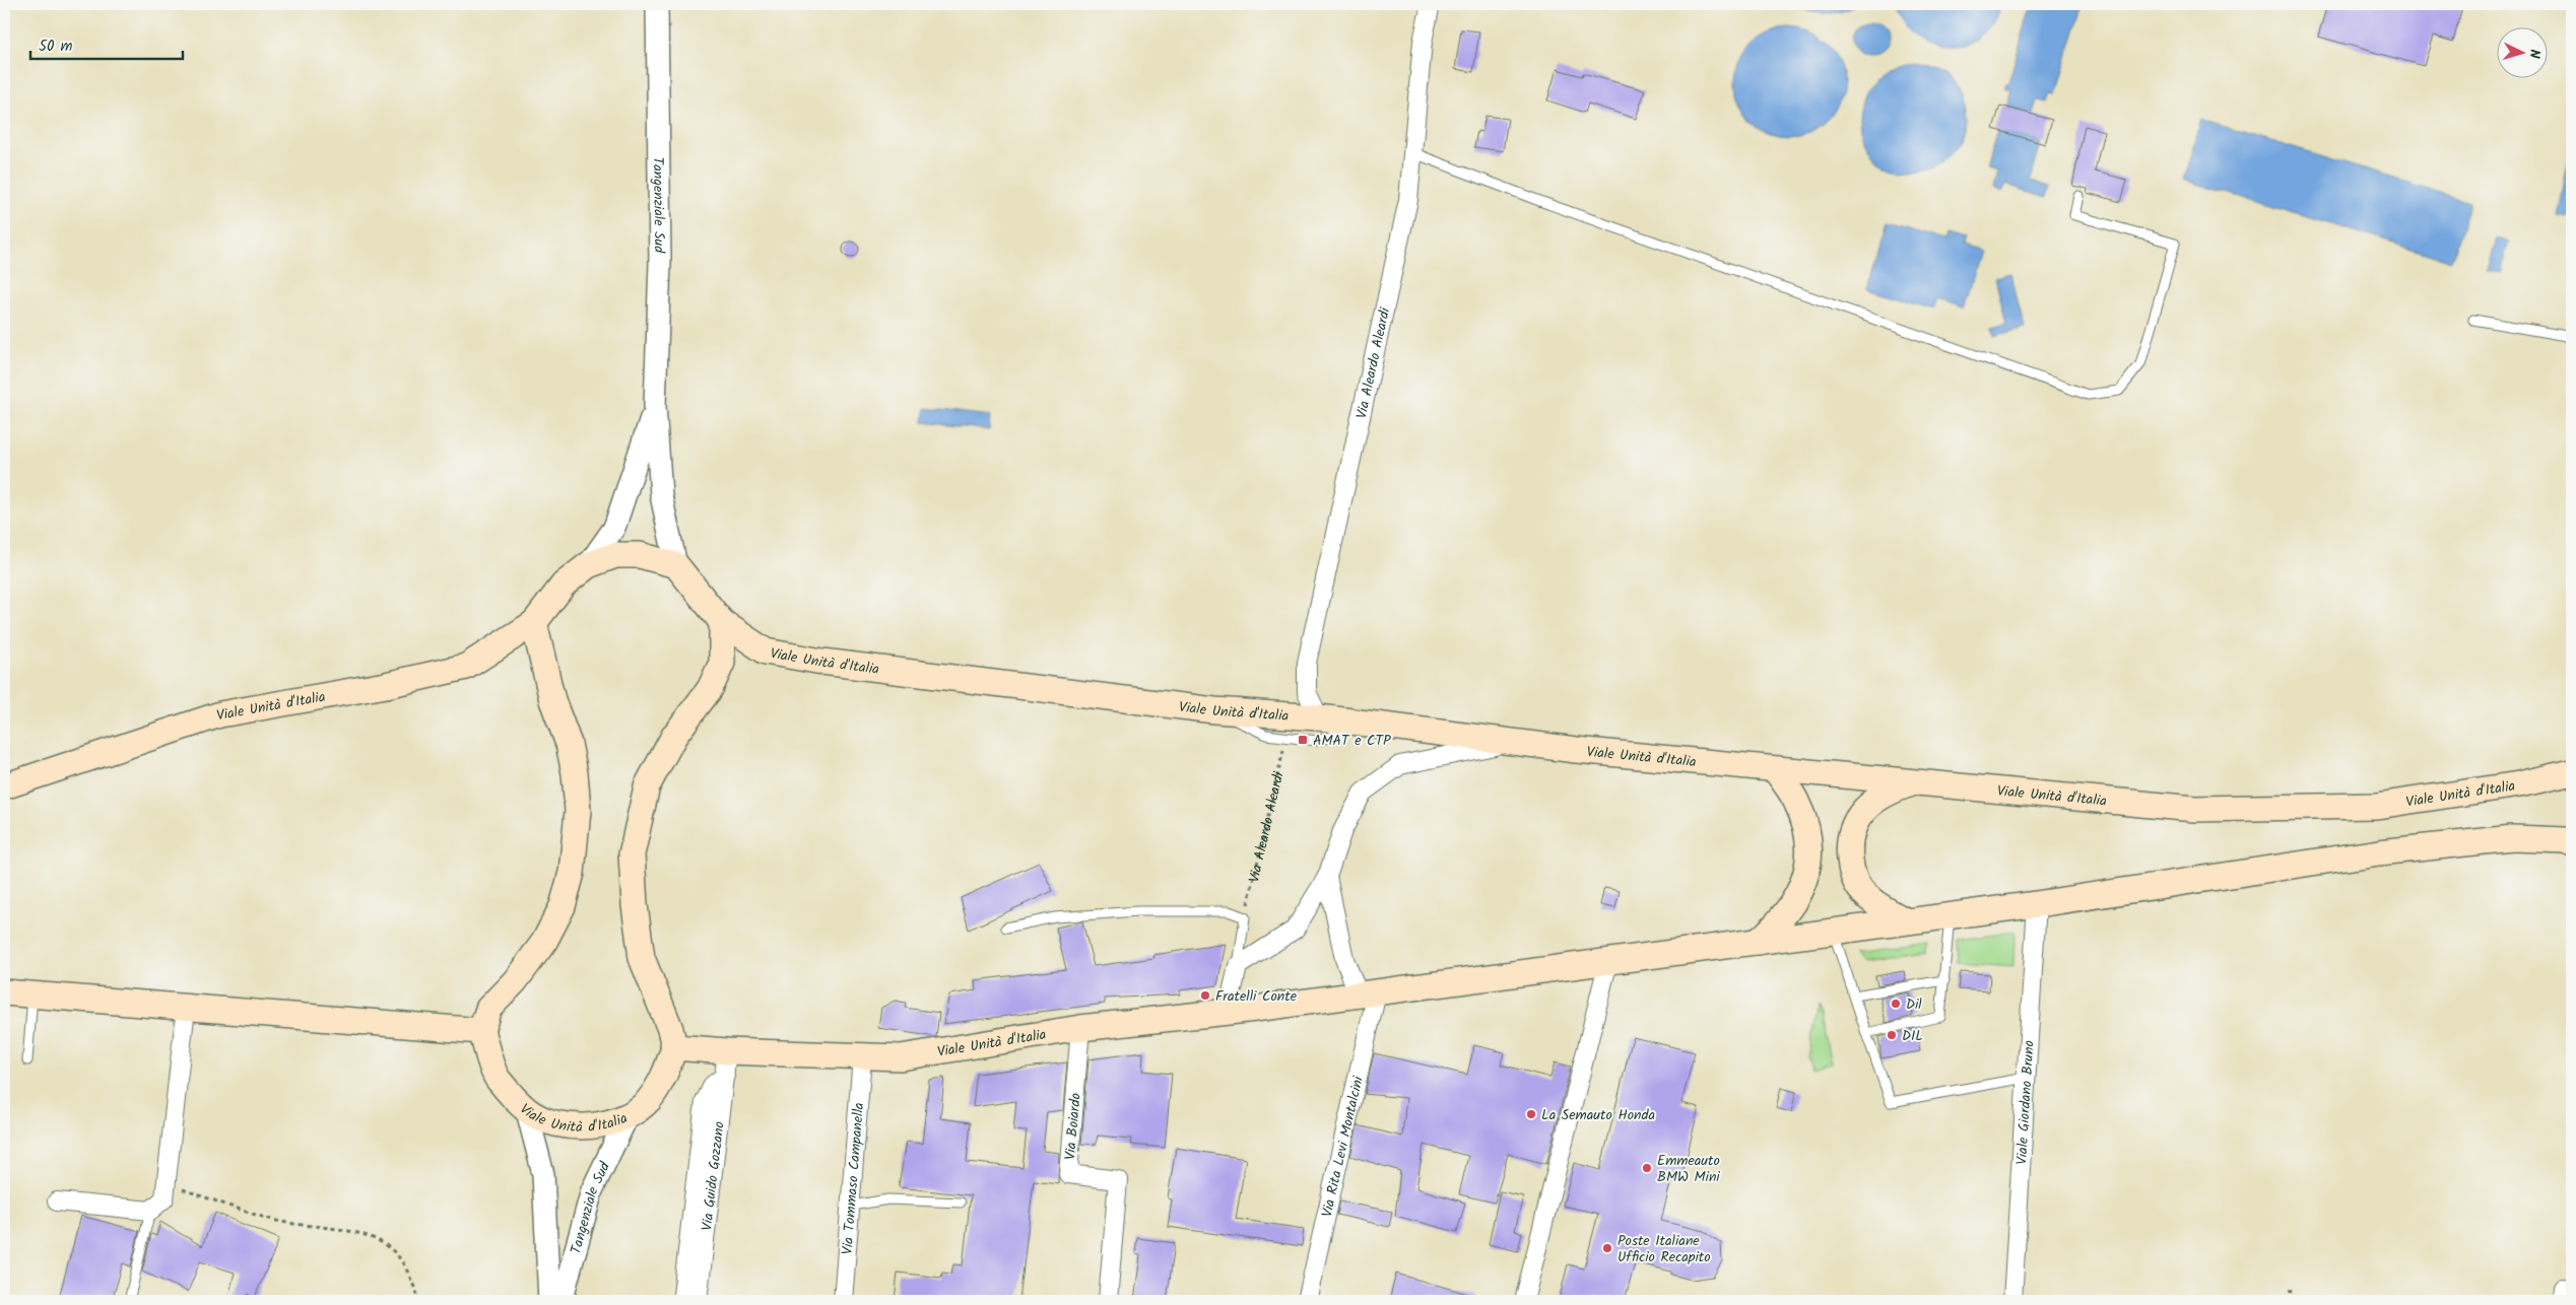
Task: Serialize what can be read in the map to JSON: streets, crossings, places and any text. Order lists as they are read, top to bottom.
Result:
{
  "streets": {
    "main road": ["Viale Unità d'Italia"],
    "street": [
      "Tangenziale Sud",
      "Via Aleardo Aleardi",
      "Viale Giordano Bruno",
      "Via Boiardo",
      "Via Rita Levi Montalcini",
      "Via Guido Gozzano",
      "Via Tommaso Campanella"
    ]
  },
  "crossings": [
    ["Tangenziale Sud", "Viale Unità d'Italia"],
    ["Via Aleardo Aleardi", "Viale Unità d'Italia"],
    ["Viale Unità d'Italia", "Viale Giordano Bruno"],
    ["Viale Unità d'Italia", "Via Boiardo"],
    ["Viale Unità d'Italia", "Via Rita Levi Montalcini"],
    ["Viale Unità d'Italia", "Via Guido Gozzano"],
    ["Viale Unità d'Italia", "Via Tommaso Campanella"]
  ],
  "places": {
    "transit": ["AMAT e CTP"],
    "other": [
      "Fratelli Conte",
      "Dil",
      "DIL",
      "La Semauto Honda",
      "Emmeauto BMW Mini",
      "Poste Italiane Ufficio Recapito"
    ]
  },
  "scale_bar": "50 m",
  "north": "right"
}
